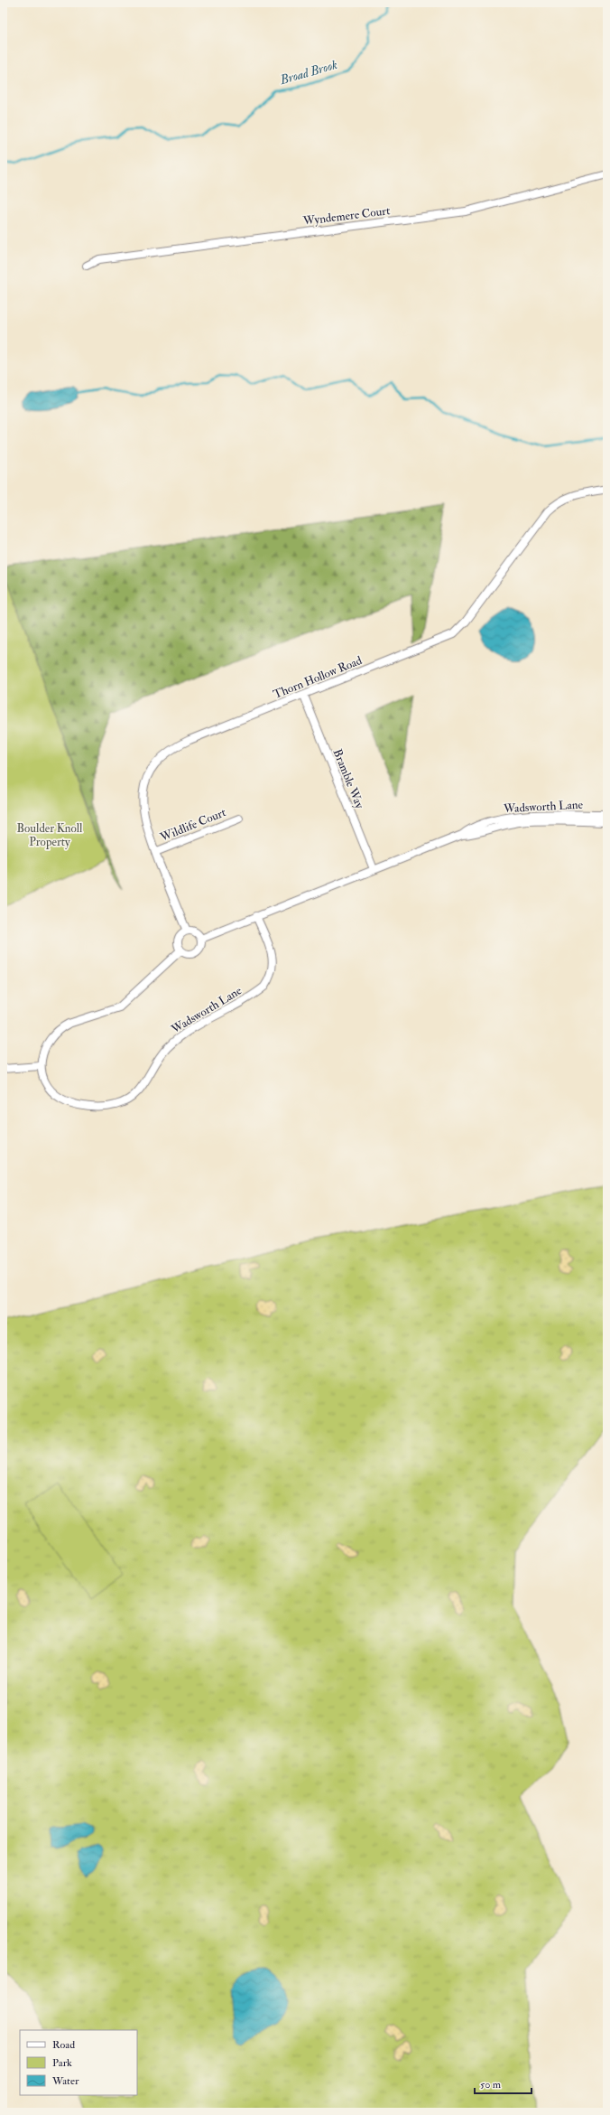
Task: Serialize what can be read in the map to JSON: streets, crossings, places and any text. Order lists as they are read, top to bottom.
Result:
{
  "streets": {
    "street": [
      "Wyndemere Court",
      "Thorn Hollow Road",
      "Bramble Way",
      "Wadsworth Lane",
      "Wildlife Court"
    ]
  },
  "crossings": [
    ["Thorn Hollow Road", "Bramble Way"],
    ["Thorn Hollow Road", "Wadsworth Lane"],
    ["Thorn Hollow Road", "Wildlife Court"],
    ["Bramble Way", "Wadsworth Lane"]
  ],
  "water": ["Broad Brook"],
  "parks": ["Boulder Knoll Property"],
  "legend": ["Road", "Park", "Water"],
  "scale_bar": "50 m"
}
